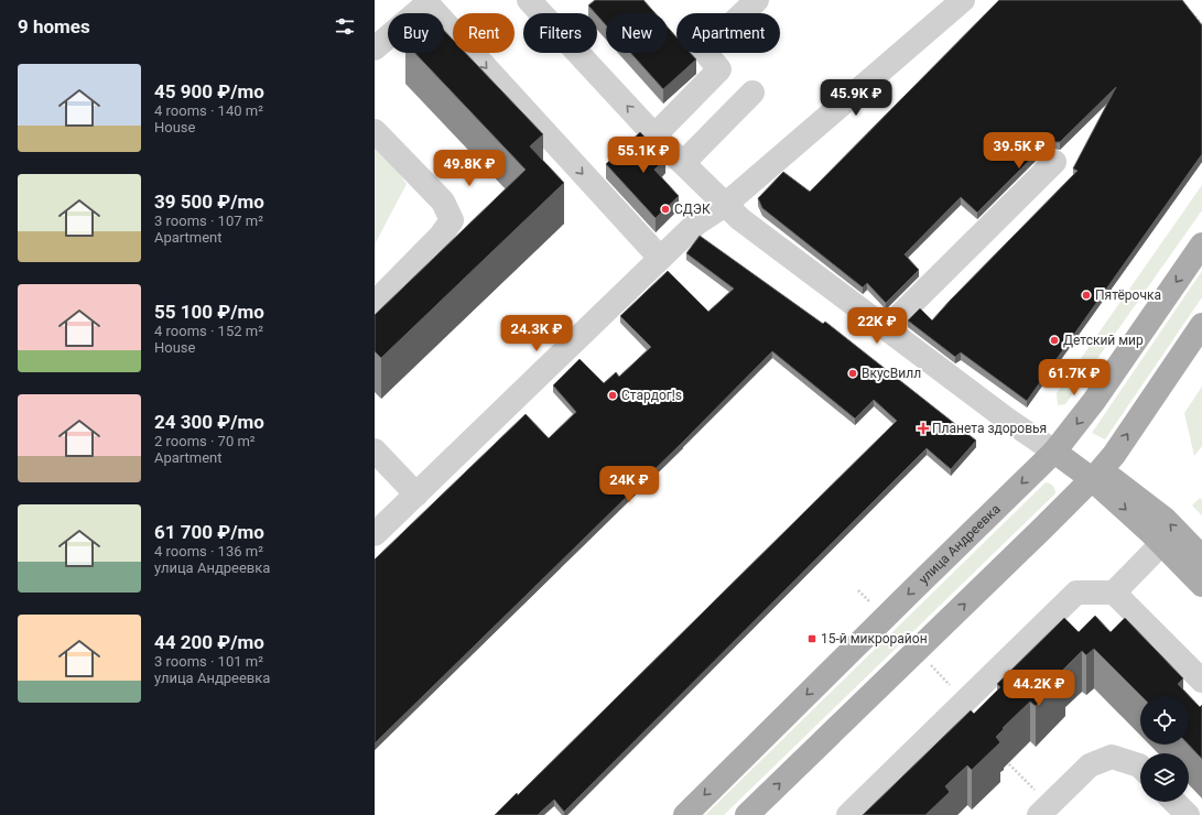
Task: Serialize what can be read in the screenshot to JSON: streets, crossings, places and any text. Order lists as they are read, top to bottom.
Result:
{
  "streets": {
    "main road": ["улица Андреевка"]
  },
  "places": {
    "other": [
      "СДЭК",
      "Пятёрочка",
      "Детский мир",
      "ВкусВилл",
      "Стардог!s"
    ],
    "health": ["Планета здоровья"],
    "transit": ["15-й микрорайон"]
  },
  "page": {
    "heading": "9 homes",
    "chip": [
      "Buy",
      "Rent",
      "Filters",
      "New",
      "Apartment"
    ],
    "list": [
      {
        "name": "45 900 ₽/mo",
        "note": "4 rooms · 140 m² · House"
      },
      {
        "name": "39 500 ₽/mo",
        "note": "3 rooms · 107 m² · Apartment"
      },
      {
        "name": "55 100 ₽/mo",
        "note": "4 rooms · 152 m² · House"
      },
      {
        "name": "24 300 ₽/mo",
        "note": "2 rooms · 70 m² · Apartment"
      },
      {
        "name": "61 700 ₽/mo",
        "note": "4 rooms · 136 m² · улица Андреевка"
      },
      {
        "name": "44 200 ₽/mo",
        "note": "3 rooms · 101 m² · улица Андреевка"
      }
    ],
    "price": [
      "45.9K ₽",
      "39.5K ₽",
      "55.1K ₽",
      "49.8K ₽",
      "22K ₽",
      "24.3K ₽",
      "61.7K ₽",
      "24K ₽",
      "44.2K ₽"
    ]
  }
}
